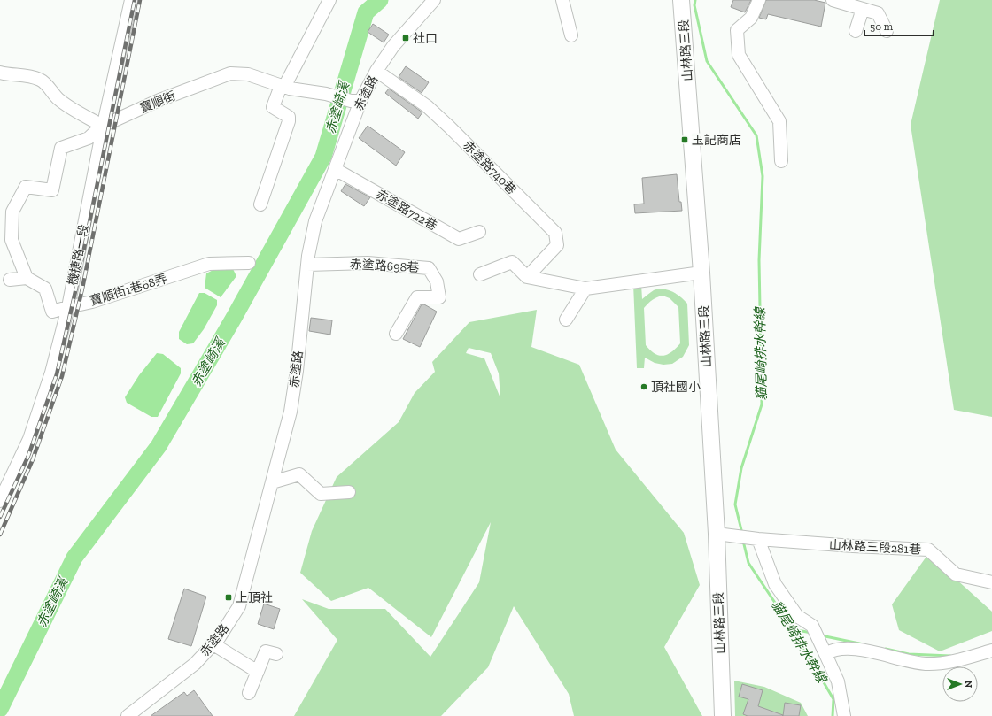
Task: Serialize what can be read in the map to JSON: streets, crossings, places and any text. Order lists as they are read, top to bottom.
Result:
{
  "streets": {
    "main road": ["山林路三段"],
    "street": [
      "赤塗路",
      "寶順街",
      "赤塗路740巷",
      "赤塗路722巷",
      "機捷路一段",
      "赤塗路698巷",
      "寶順街1巷68弄",
      "山林路三段281巷"
    ]
  },
  "crossings": [
    ["山林路三段", "山林路三段281巷"],
    ["赤塗路", "寶順街"],
    ["赤塗路", "赤塗路740巷"],
    ["赤塗路", "赤塗路722巷"],
    ["赤塗路", "赤塗路698巷"],
    ["寶順街", "機捷路一段"],
    ["機捷路一段", "寶順街1巷68弄"]
  ],
  "water": ["赤塗崎溪", "貓尾崎排水幹線"],
  "places": {
    "transit": ["社口", "玉記商店", "上頂社"],
    "other": ["頂社國小"]
  },
  "scale_bar": "50 m",
  "north": "right"
}
